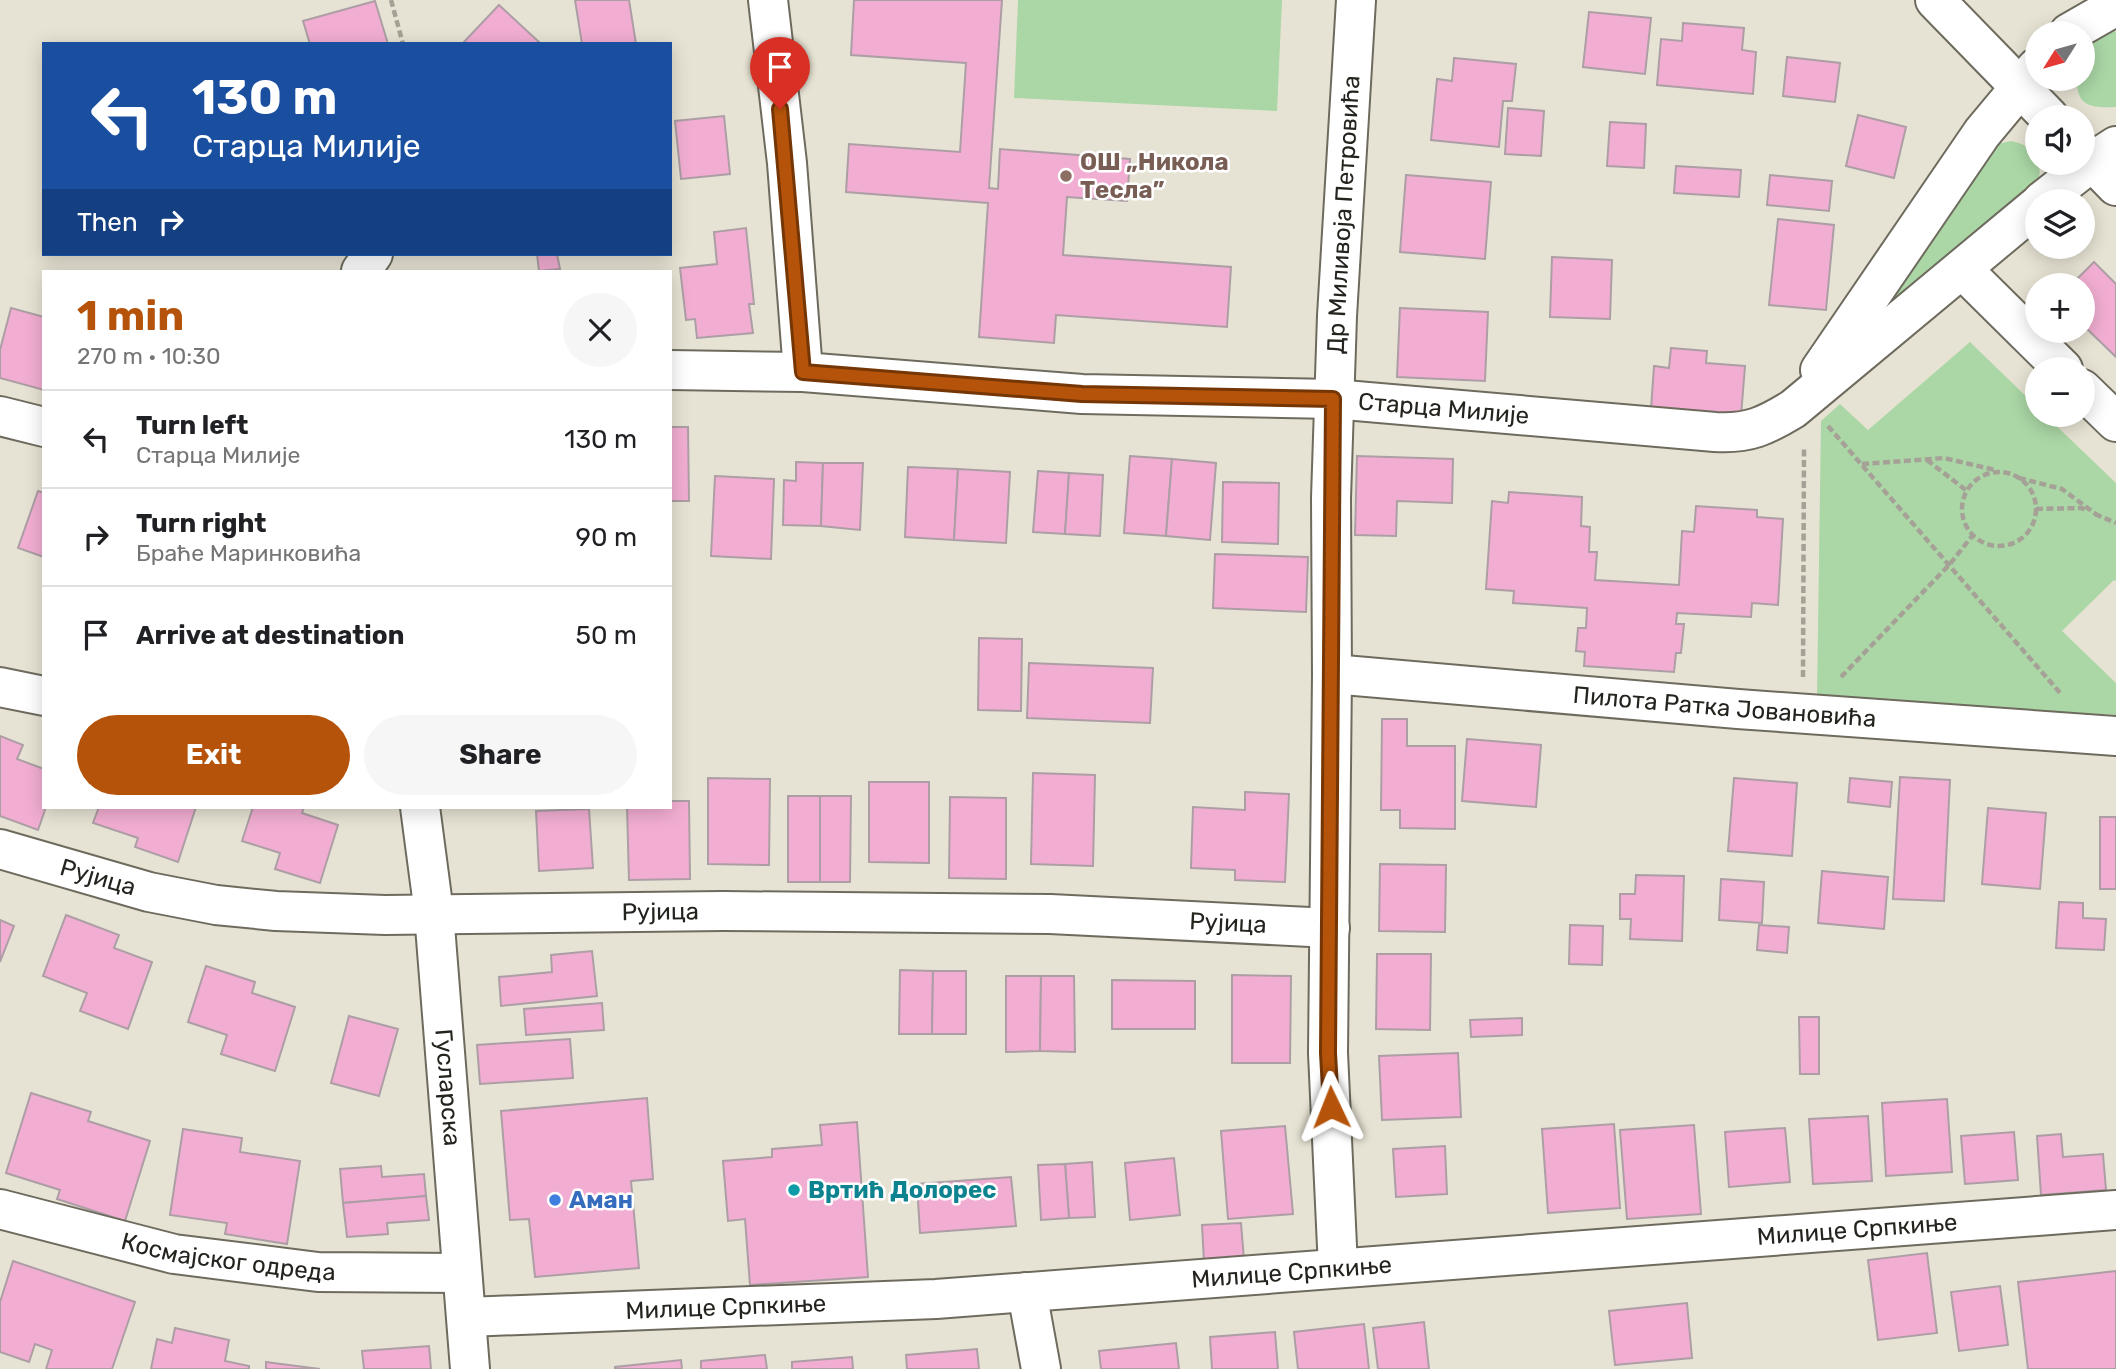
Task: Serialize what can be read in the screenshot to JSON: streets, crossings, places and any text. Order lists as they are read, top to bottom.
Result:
{
  "streets": {
    "street": [
      "Др Миливоја Петровића",
      "Старца Милије",
      "Пилота Ратка Јовановића",
      "Рујица",
      "Гусларска",
      "Милице Српкиње",
      "Космајског одреда"
    ]
  },
  "crossings": [
    ["Др Миливоја Петровића", "Старца Милије"],
    ["Др Миливоја Петровића", "Пилота Ратка Јовановића"],
    ["Др Миливоја Петровића", "Рујица"],
    ["Др Миливоја Петровића", "Милице Српкиње"],
    ["Рујица", "Гусларска"],
    ["Гусларска", "Милице Српкиње"],
    ["Гусларска", "Космајског одреда"]
  ],
  "places": ["ОШ „Никола Тесла”", "Вртић Долорес", "Аман"],
  "north": "bottom left",
  "page": {
    "map_buttons": ["+", "−"],
    "turn": ["130 m", "Старца Милије"],
    "then": "Then",
    "heading": ["1 min", "270 m · 10:30"],
    "list": [
      {
        "name": "Turn left",
        "note": "Старца Милије",
        "value": "130 m"
      },
      {
        "name": "Turn right",
        "note": "Браће Маринковића",
        "value": "90 m"
      },
      {
        "name": "Arrive at destination",
        "value": "50 m"
      }
    ],
    "buttons": ["Exit", "Share"]
  }
}
